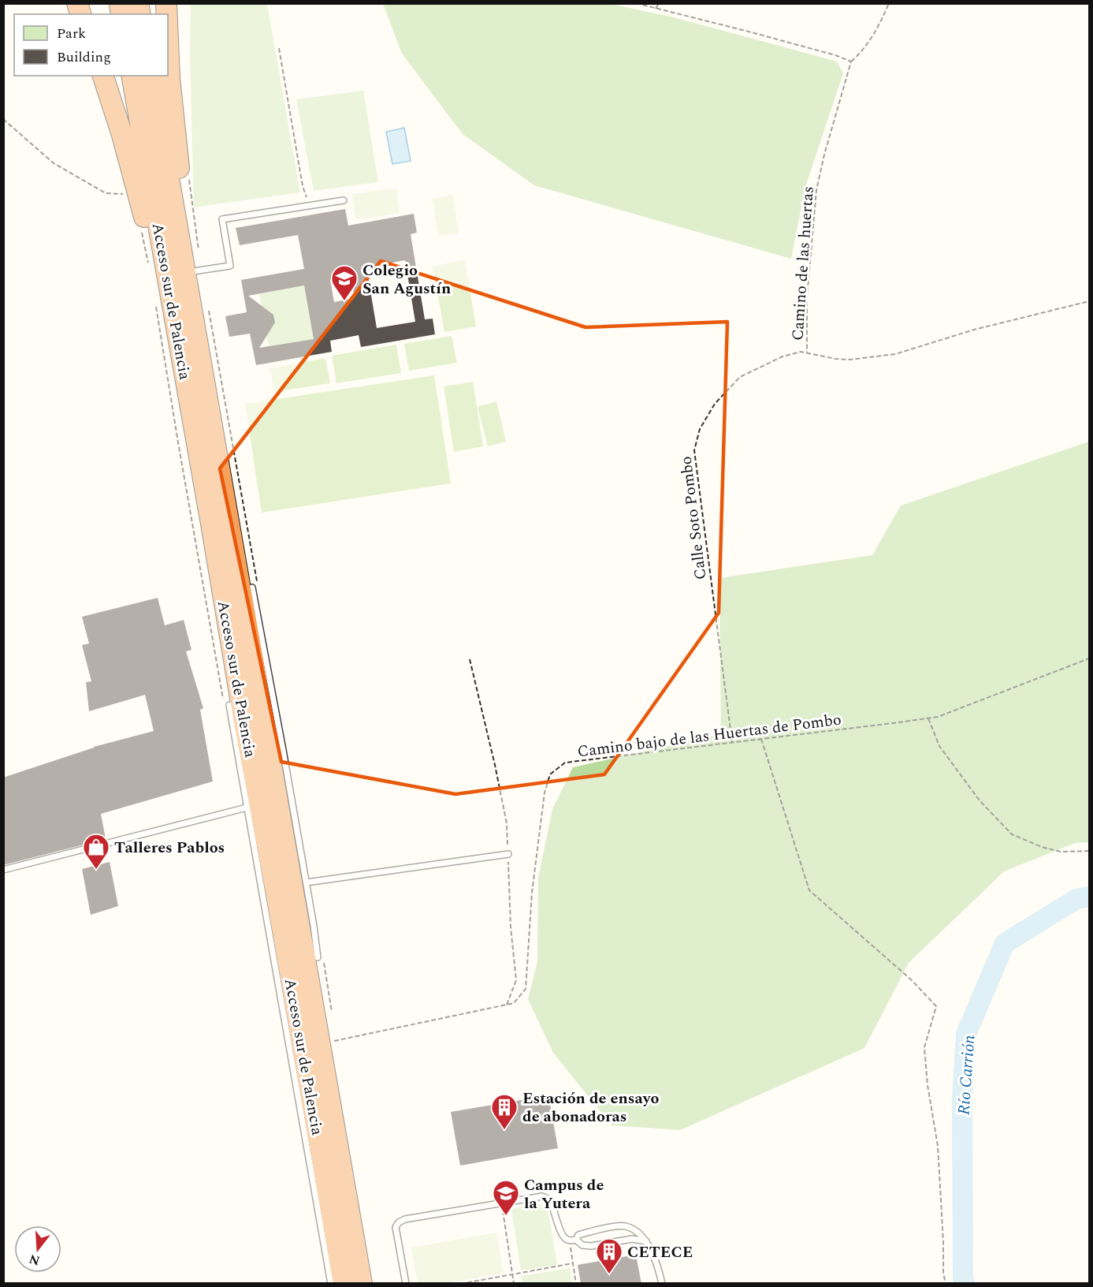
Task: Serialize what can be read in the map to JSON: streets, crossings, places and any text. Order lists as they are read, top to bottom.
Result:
{
  "streets": {
    "highway": ["Acceso sur de Palencia"],
    "path": ["Camino de las huertas", "Calle Soto Pombo", "Camino bajo de las Huertas de Pombo"]
  },
  "crossings": [
    ["Camino de las huertas", "Calle Soto Pombo"],
    ["Calle Soto Pombo", "Camino bajo de las Huertas de Pombo"]
  ],
  "water": ["Río Carrión"],
  "places": {
    "school or university": ["Colegio San Agustín", "Campus de la Yutera"],
    "shop": ["Talleres Pablos"],
    "building": ["Estación de ensayo de abonadoras", "CETECE"]
  },
  "legend": ["Park", "Building"],
  "north": "bottom"
}
